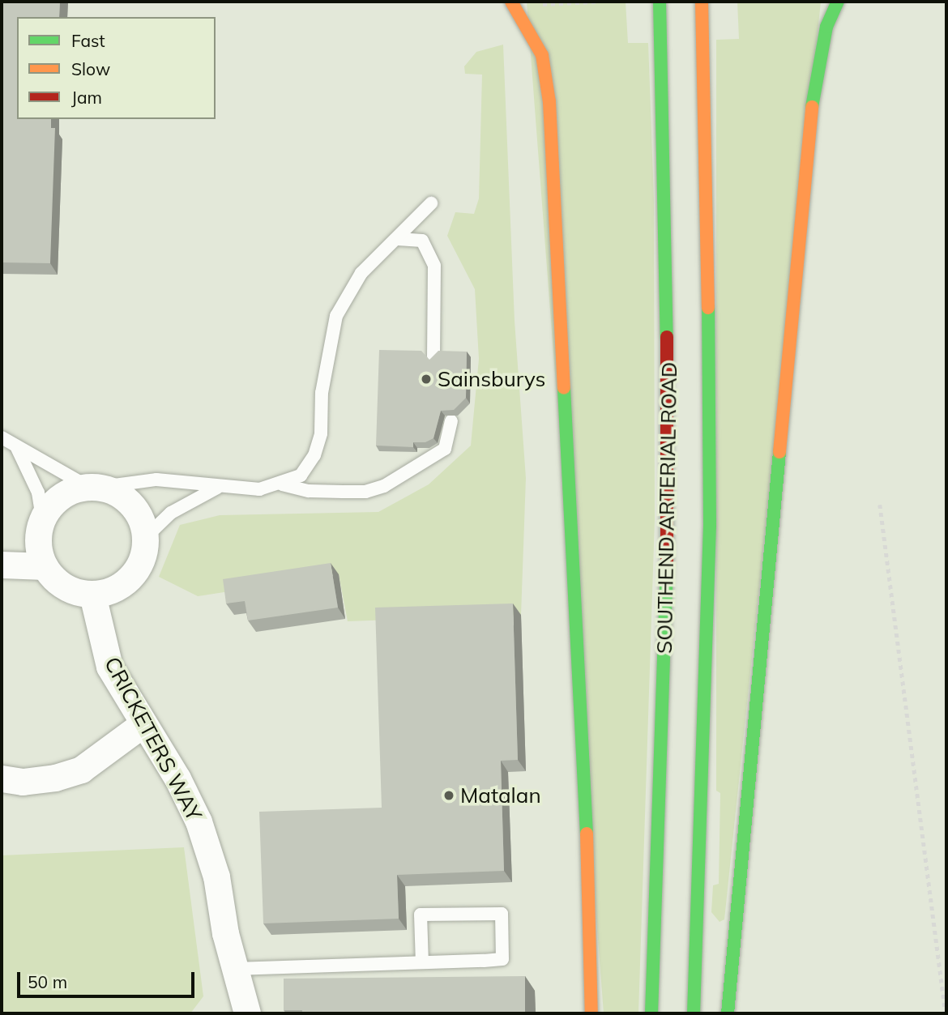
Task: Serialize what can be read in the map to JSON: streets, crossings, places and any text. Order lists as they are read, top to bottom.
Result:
{
  "streets": {
    "highway": ["SOUTHEND ARTERIAL ROAD"],
    "street": ["CRICKETERS WAY"]
  },
  "places": ["Sainsburys", "Matalan"],
  "legend": ["Fast", "Slow", "Jam"],
  "scale_bar": "50 m"
}
